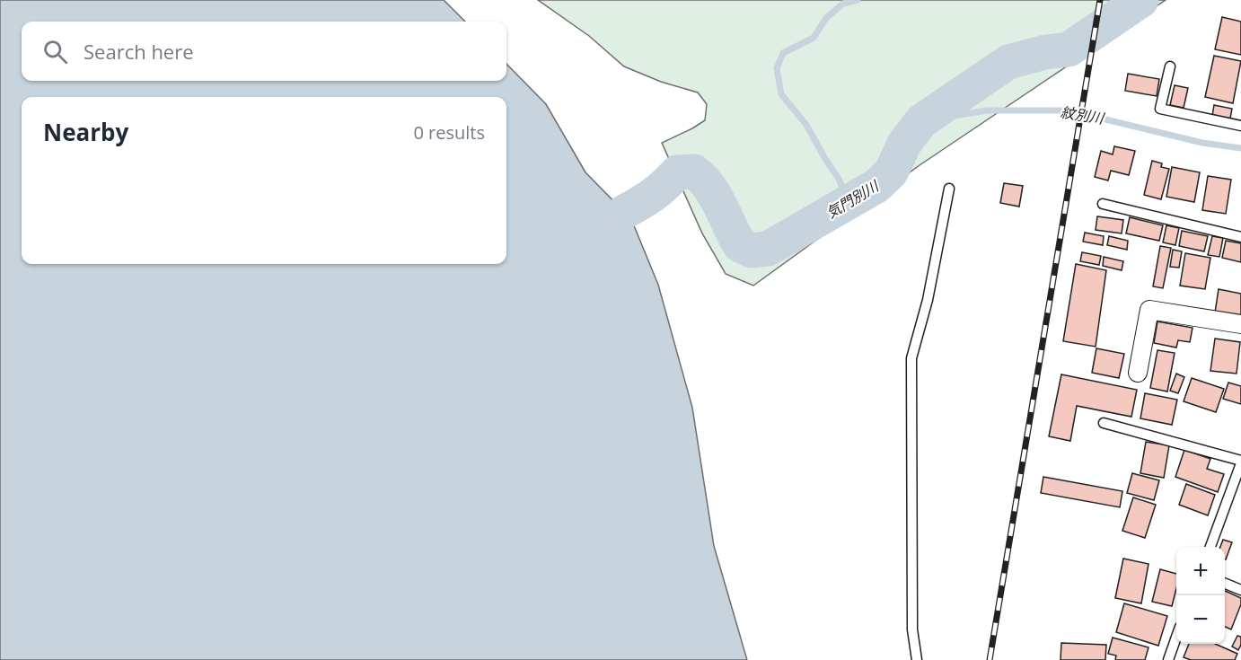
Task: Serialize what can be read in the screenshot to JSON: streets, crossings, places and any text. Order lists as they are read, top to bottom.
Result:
{
  "water": ["紋別川", "気門別川"],
  "page": {
    "search": "Search here",
    "heading": ["Nearby", "0 results"],
    "map_buttons": ["+", "−"]
  }
}
